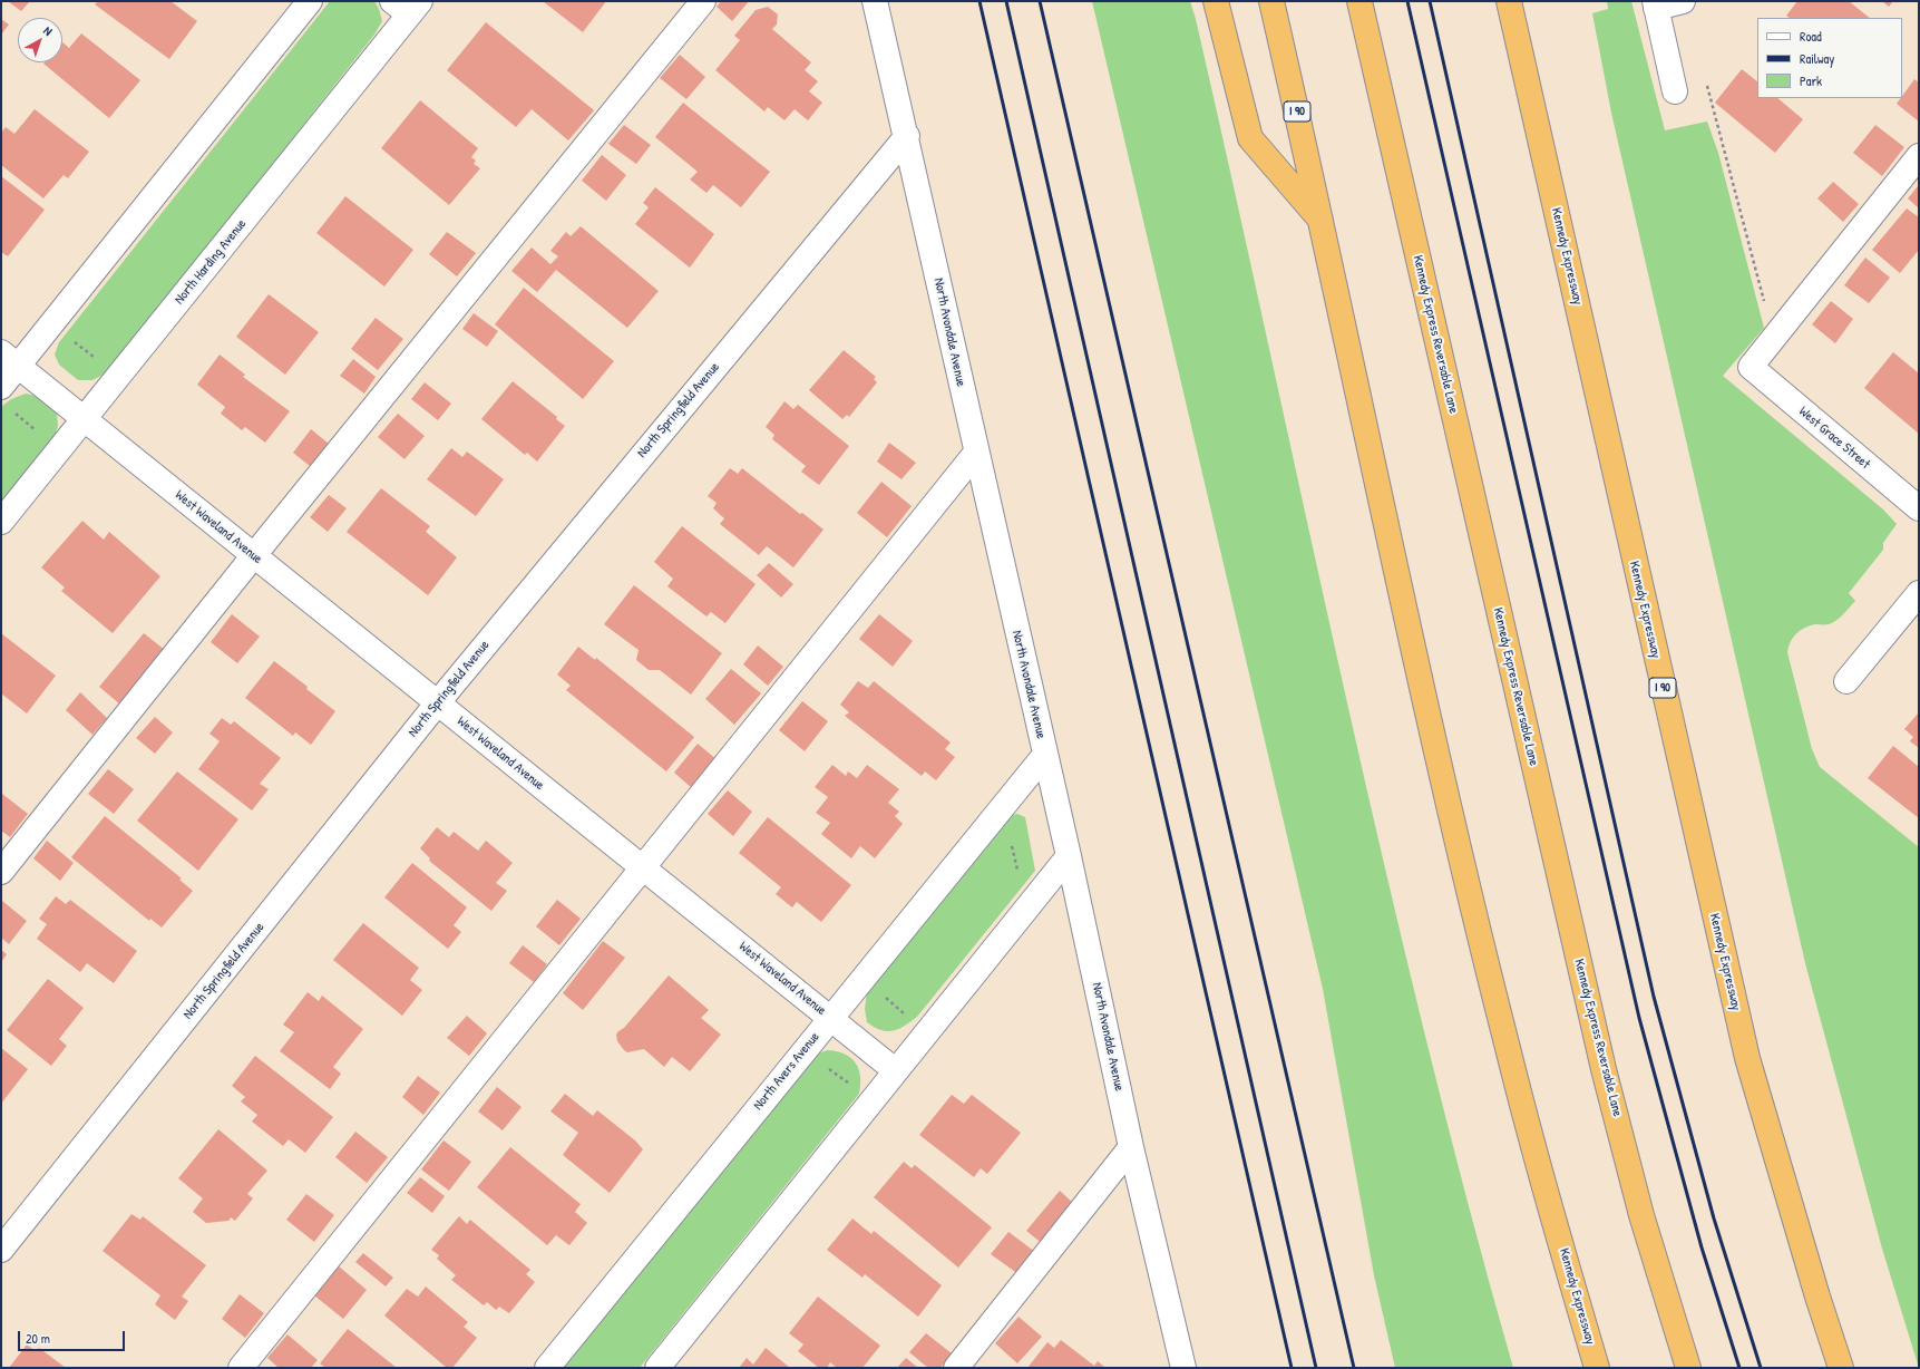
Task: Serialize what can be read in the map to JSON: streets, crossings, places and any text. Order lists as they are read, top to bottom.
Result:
{
  "streets": {
    "highway": ["I 90", "Kennedy Expressway", "Kennedy Express Reversable Lane"],
    "street": [
      "North Harding Avenue",
      "North Avondale Avenue",
      "North Springfield Avenue",
      "West Grace Street",
      "West Waveland Avenue",
      "North Avers Avenue"
    ]
  },
  "crossings": [
    ["North Harding Avenue", "West Waveland Avenue"],
    ["North Avondale Avenue", "North Springfield Avenue"],
    ["North Avondale Avenue", "North Avers Avenue"],
    ["North Springfield Avenue", "West Waveland Avenue"],
    ["West Waveland Avenue", "North Avers Avenue"]
  ],
  "legend": ["Road", "Railway", "Park"],
  "scale_bar": "20 m",
  "north": "top right"
}
